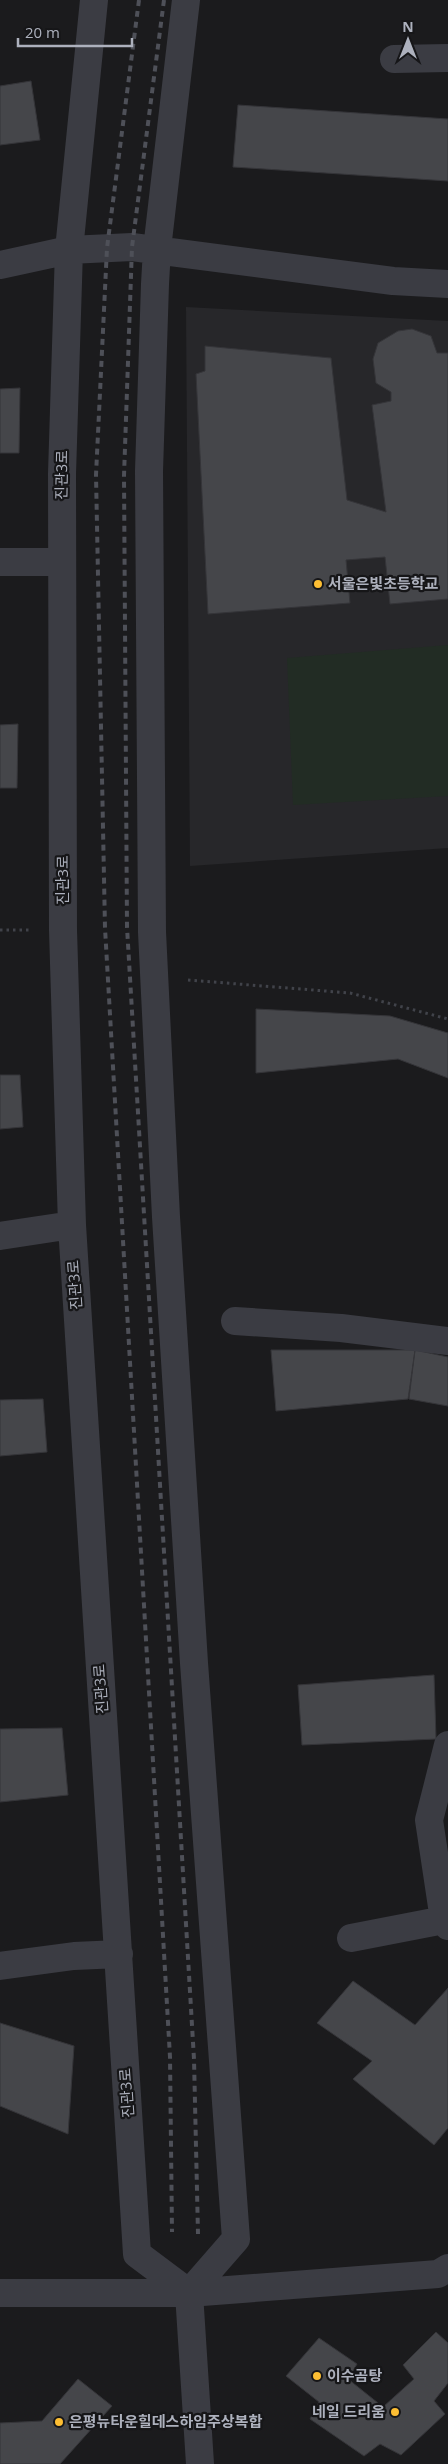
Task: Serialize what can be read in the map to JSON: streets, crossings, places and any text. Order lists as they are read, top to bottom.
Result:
{
  "streets": {
    "street": ["진관3로"]
  },
  "places": [
    "서울은빛초등학교",
    "이수곰탕",
    "네일 드리움",
    "은평뉴타운힐데스하임주상복합"
  ],
  "scale_bar": "20 m",
  "north": "top"
}
